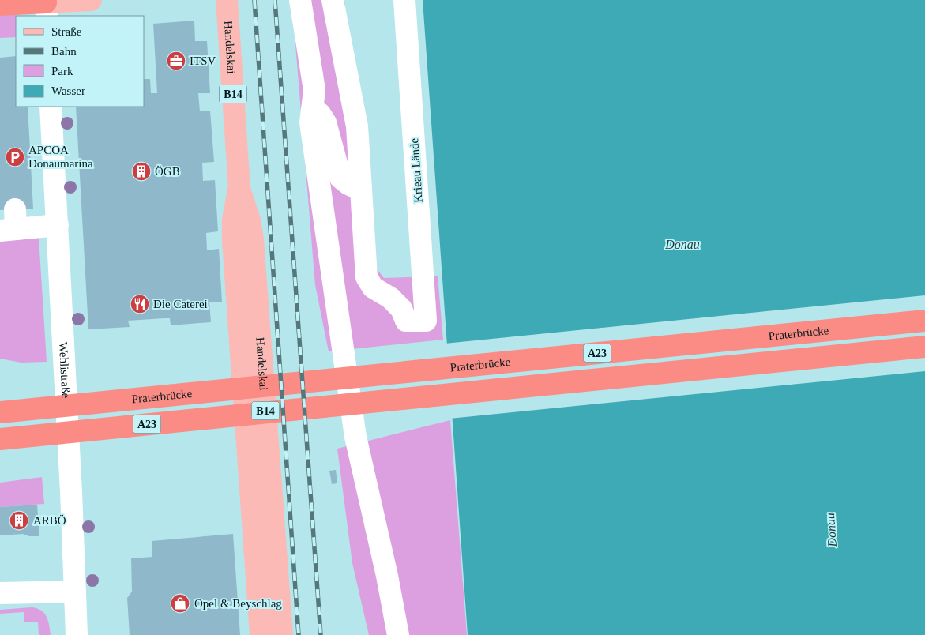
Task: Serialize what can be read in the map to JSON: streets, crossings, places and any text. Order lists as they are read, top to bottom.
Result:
{
  "streets": {
    "highway": ["Praterbrücke", "A23"],
    "main road": ["Handelskai", "B14"],
    "street": ["Krieau Lände", "Wehlistraße"]
  },
  "crossings": [
    ["Praterbrücke", "A23"]
  ],
  "water": ["Donau"],
  "places": {
    "office": ["ITSV"],
    "parking": ["APCOA Donaumarina"],
    "building": ["ÖGB", "ARBÖ"],
    "restaurant": ["Die Caterei"],
    "shop": ["Opel & Beyschlag"]
  },
  "legend": [
    "Straße",
    "Bahn",
    "Park",
    "Wasser"
  ]
}
